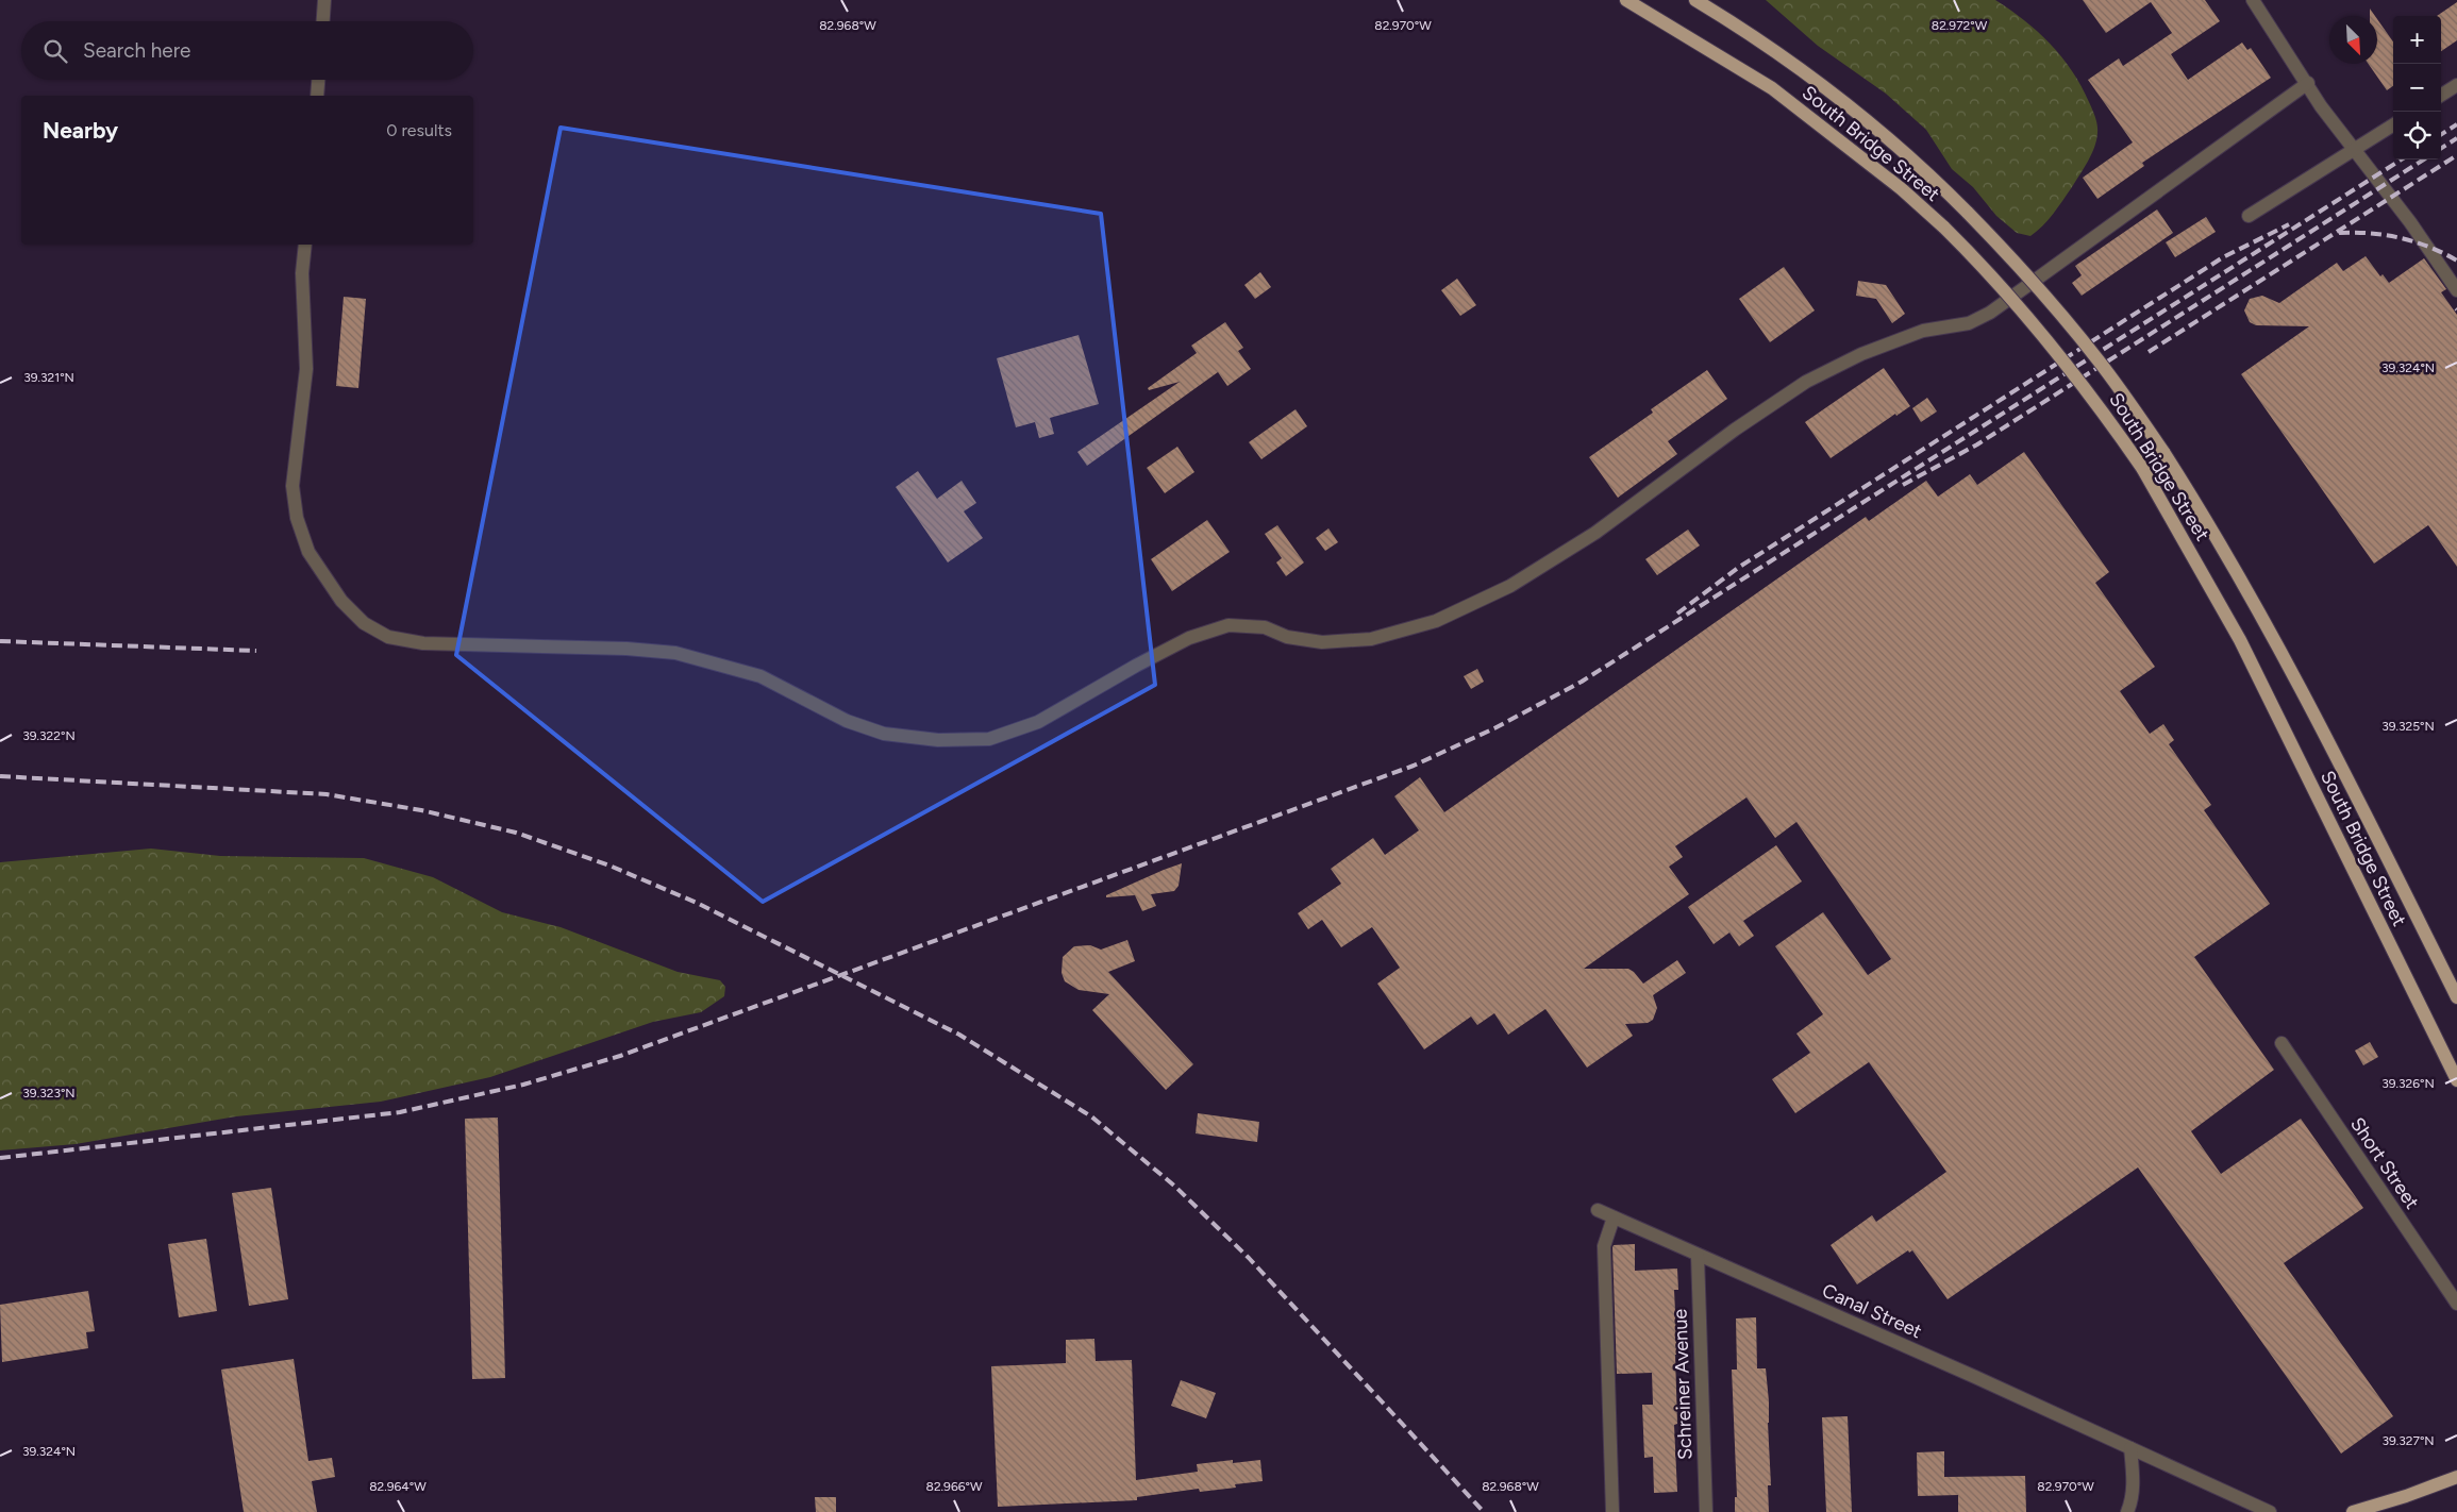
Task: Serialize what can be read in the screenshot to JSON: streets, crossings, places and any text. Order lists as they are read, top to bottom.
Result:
{
  "streets": {
    "main road": ["South Bridge Street"],
    "street": ["Short Street", "Canal Street", "Schreiner Avenue"]
  },
  "crossings": [
    ["Canal Street", "Schreiner Avenue"]
  ],
  "north": "bottom right",
  "page": {
    "map_buttons": ["+", "−"],
    "search": "Search here",
    "heading": ["Nearby", "0 results"]
  },
  "coordinates": [
    "82.968°W",
    "82.970°W",
    "82.972°W",
    "39.324°N",
    "39.321°N",
    "39.325°N",
    "39.322°N",
    "39.326°N",
    "39.323°N",
    "39.327°N",
    "82.964°W",
    "82.966°W"
  ]
}
